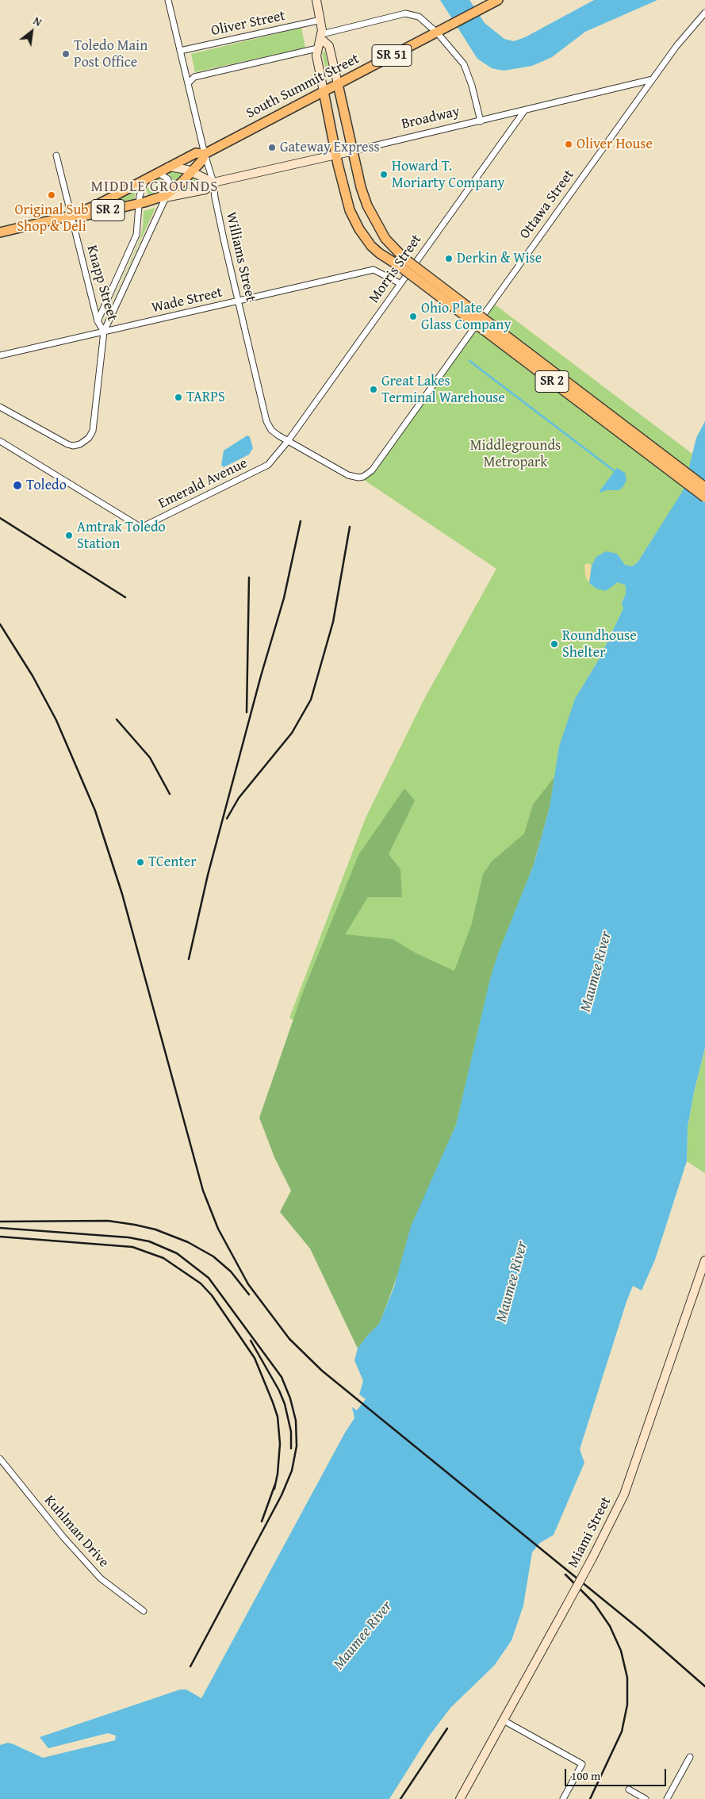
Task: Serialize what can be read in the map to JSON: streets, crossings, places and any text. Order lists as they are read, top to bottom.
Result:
{
  "streets": {
    "main road": ["SR 51", "South Summit Street", "SR 2"],
    "street": [
      "Oliver Street",
      "Broadway",
      "Ottawa Street",
      "Williams Street",
      "Morris Street",
      "Knapp Street",
      "Wade Street",
      "Emerald Avenue",
      "Kuhlman Drive",
      "Miami Street"
    ]
  },
  "crossings": [
    ["Oliver Street", "Williams Street"],
    ["South Summit Street", "Broadway"],
    ["South Summit Street", "SR 2"],
    ["South Summit Street", "Williams Street"],
    ["Broadway", "Ottawa Street"],
    ["Broadway", "SR 2"],
    ["Broadway", "Williams Street"],
    ["Broadway", "Morris Street"],
    ["Ottawa Street", "Williams Street"],
    ["Ottawa Street", "Morris Street"],
    ["Ottawa Street", "Emerald Avenue"],
    ["SR 2", "Knapp Street"],
    ["Williams Street", "Morris Street"],
    ["Williams Street", "Wade Street"],
    ["Williams Street", "Emerald Avenue"],
    ["Morris Street", "Wade Street"],
    ["Morris Street", "Emerald Avenue"],
    ["Knapp Street", "Wade Street"]
  ],
  "districts": ["MIDDLE GROUNDS"],
  "water": ["Maumee River"],
  "parks": ["Middlegrounds Metropark"],
  "places": [
    "Toledo Main Post Office",
    "Oliver House",
    "Gateway Express",
    "Howard T. Moriarty Company",
    "Original Sub Shop & Deli",
    "Derkin & Wise",
    "Ohio Plate Glass Company",
    "Great Lakes Terminal Warehouse",
    "TARPS",
    "Toledo",
    "Amtrak Toledo Station",
    "Roundhouse Shelter",
    "TCenter"
  ],
  "scale_bar": "100 m",
  "north": "top right"
}
